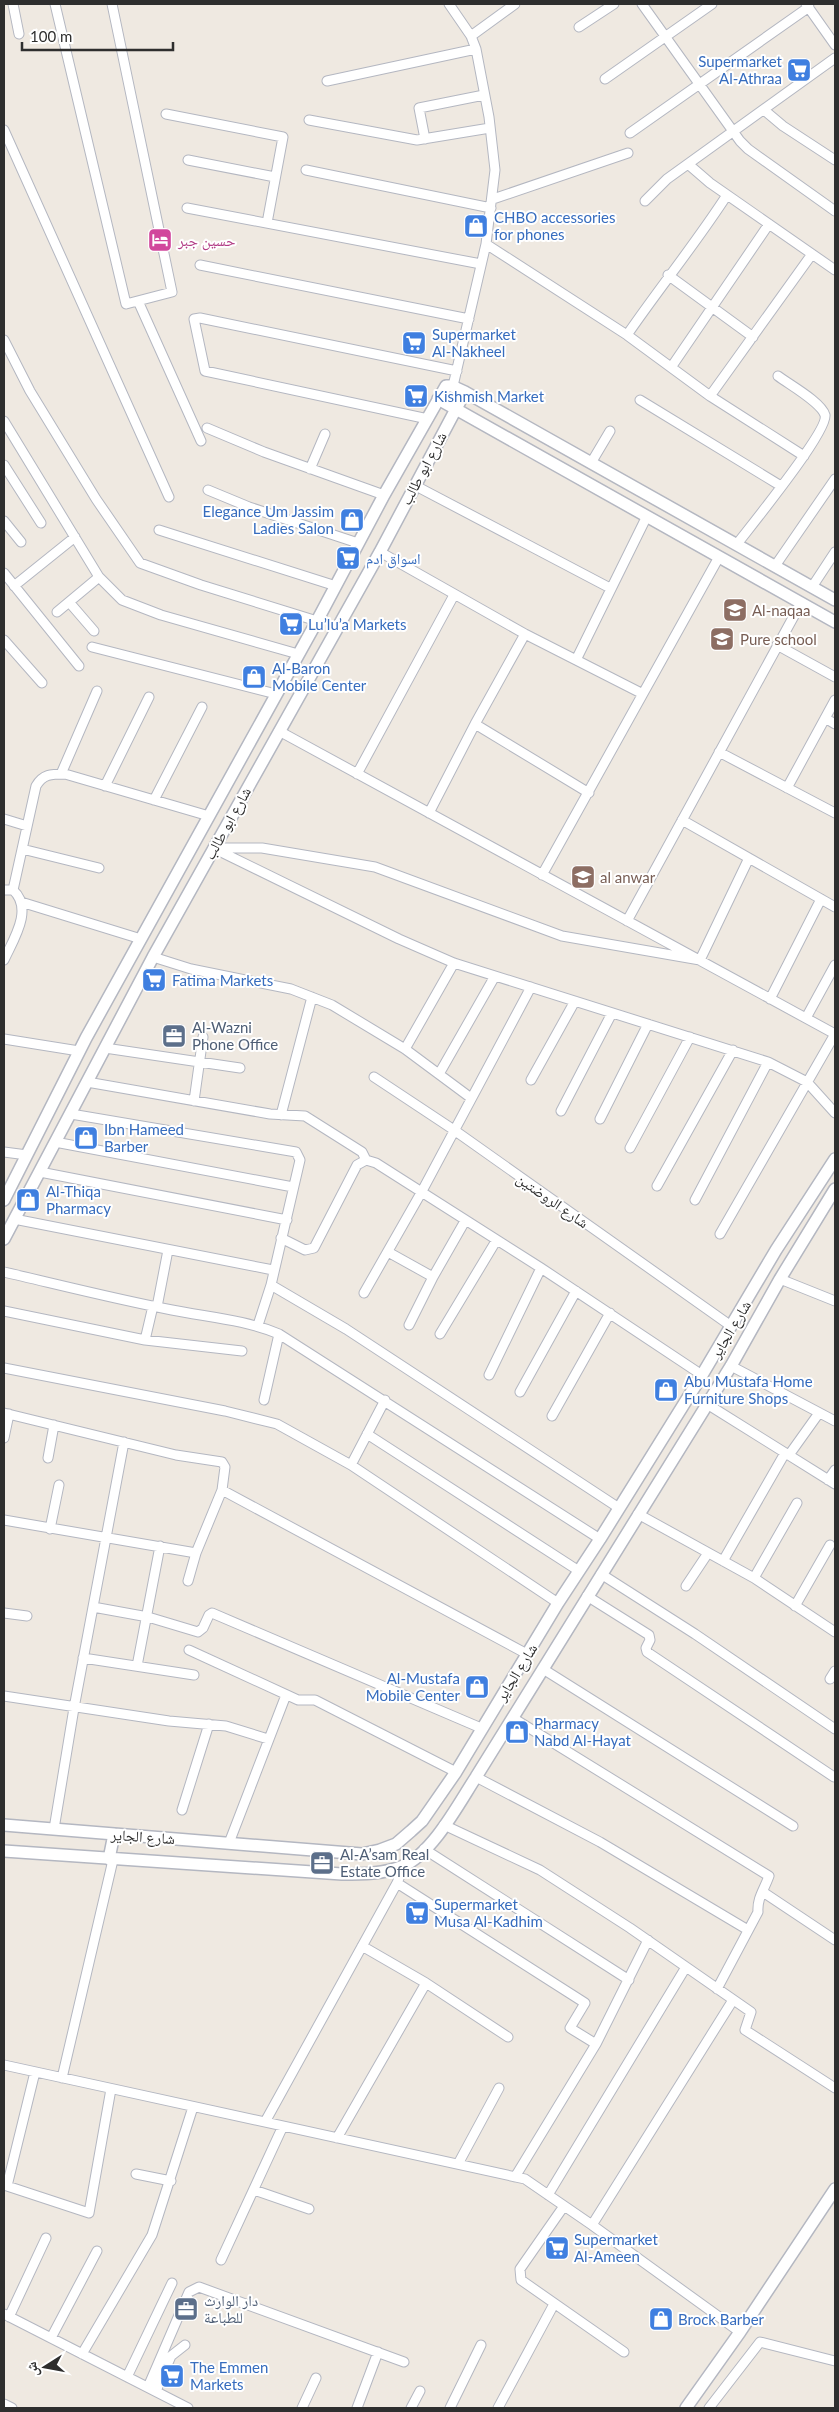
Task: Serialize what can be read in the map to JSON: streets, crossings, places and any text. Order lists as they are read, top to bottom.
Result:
{
  "streets": {
    "street": ["شارع ابو طالب", "شارع الروضتين", "شارع الجاير"]
  },
  "crossings": [
    ["شارع الروضتين", "شارع الجاير"]
  ],
  "places": {
    "supermarket": [
      "Supermarket Al-Athraa",
      "Supermarket Al-Nakheel",
      "Kishmish Market",
      "اسواق ادم",
      "Lu’lu’a Markets",
      "Fatima Markets",
      "Supermarket Musa Al-Kadhim",
      "Supermarket Al-Ameen",
      "The Emmen Markets"
    ],
    "shop": [
      "CHBO accessories for phones",
      "Elegance Um Jassim Ladies Salon",
      "Al-Baron Mobile Center",
      "Ibn Hameed Barber",
      "Al-Thiqa Pharmacy",
      "Abu Mustafa Home Furniture Shops",
      "Al-Mustafa Mobile Center",
      "Pharmacy Nabd Al-Hayat",
      "Brock Barber"
    ],
    "hotel": ["حسين جبر"],
    "school or university": ["Al-naqaa", "Pure school", "al anwar"],
    "office": ["Al-Wazni Phone Office", "Al-A’sam Real Estate Office", "دار الوارث للطباعة"]
  },
  "scale_bar": "100 m",
  "north": "left"
}
